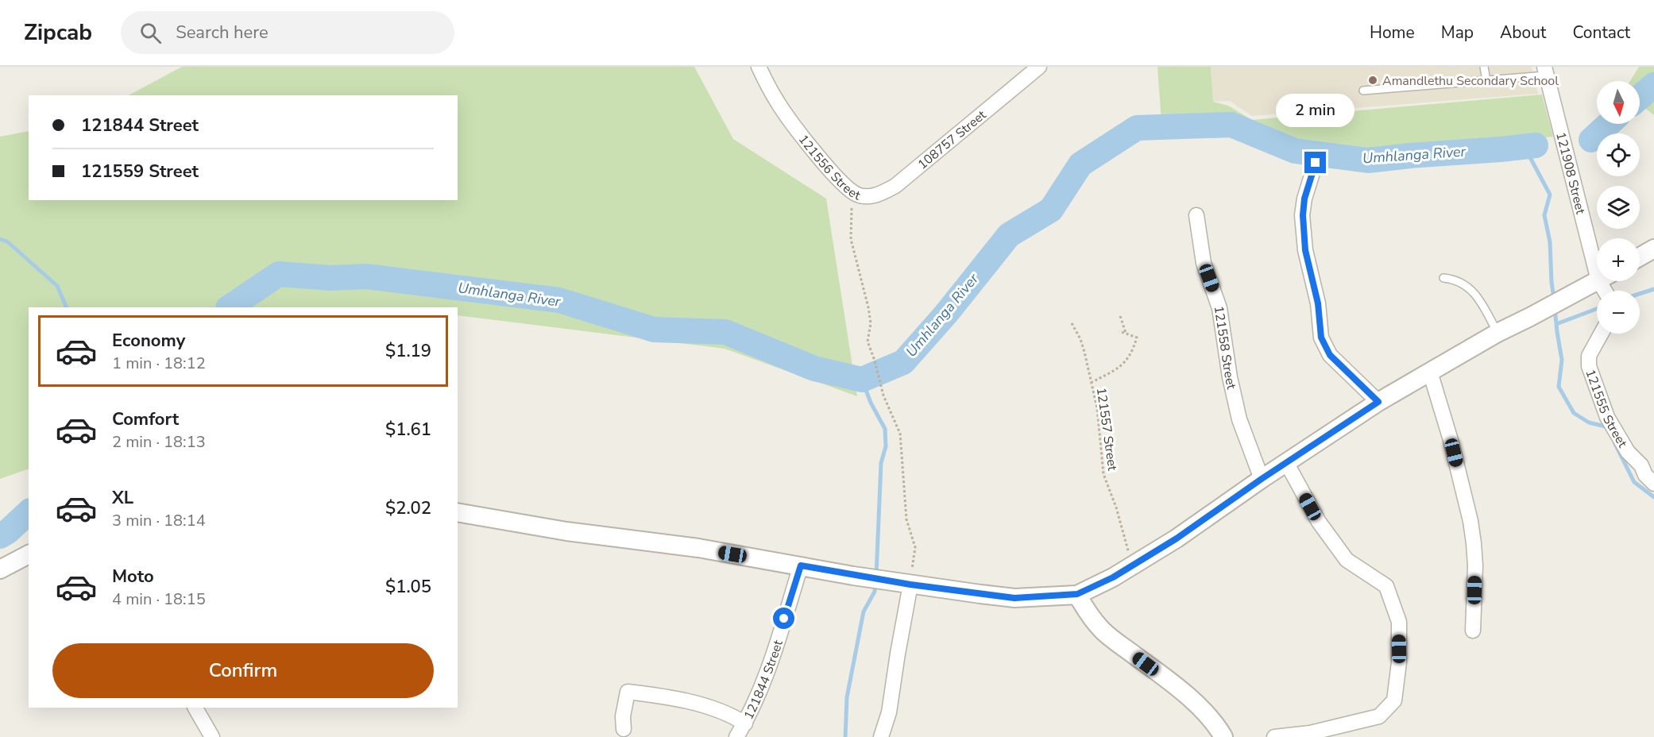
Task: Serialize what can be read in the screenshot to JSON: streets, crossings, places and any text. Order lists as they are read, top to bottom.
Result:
{
  "streets": {
    "street": [
      "108757 Street",
      "121556 Street",
      "121908 Street",
      "121558 Street",
      "121555 Street",
      "121844 Street"
    ],
    "path": ["121557 Street"]
  },
  "crossings": [
    ["108757 Street", "121556 Street"]
  ],
  "water": ["Umhlanga River"],
  "places": ["Amandlethu Secondary School"],
  "north": "bottom",
  "page": {
    "header": "Zipcab",
    "search": "Search here",
    "nav": [
      "Home",
      "Map",
      "About",
      "Contact"
    ],
    "map_buttons": ["+", "−"],
    "bubble": "2 min",
    "banner": ["121844 Street", "121559 Street"],
    "list": [
      {
        "name": "Economy",
        "note": "1 min · 18:12",
        "value": "$1.19"
      },
      {
        "name": "Comfort",
        "note": "2 min · 18:13",
        "value": "$1.61"
      },
      {
        "name": "XL",
        "note": "3 min · 18:14",
        "value": "$2.02"
      },
      {
        "name": "Moto",
        "note": "4 min · 18:15",
        "value": "$1.05"
      }
    ],
    "buttons": "Confirm"
  }
}
